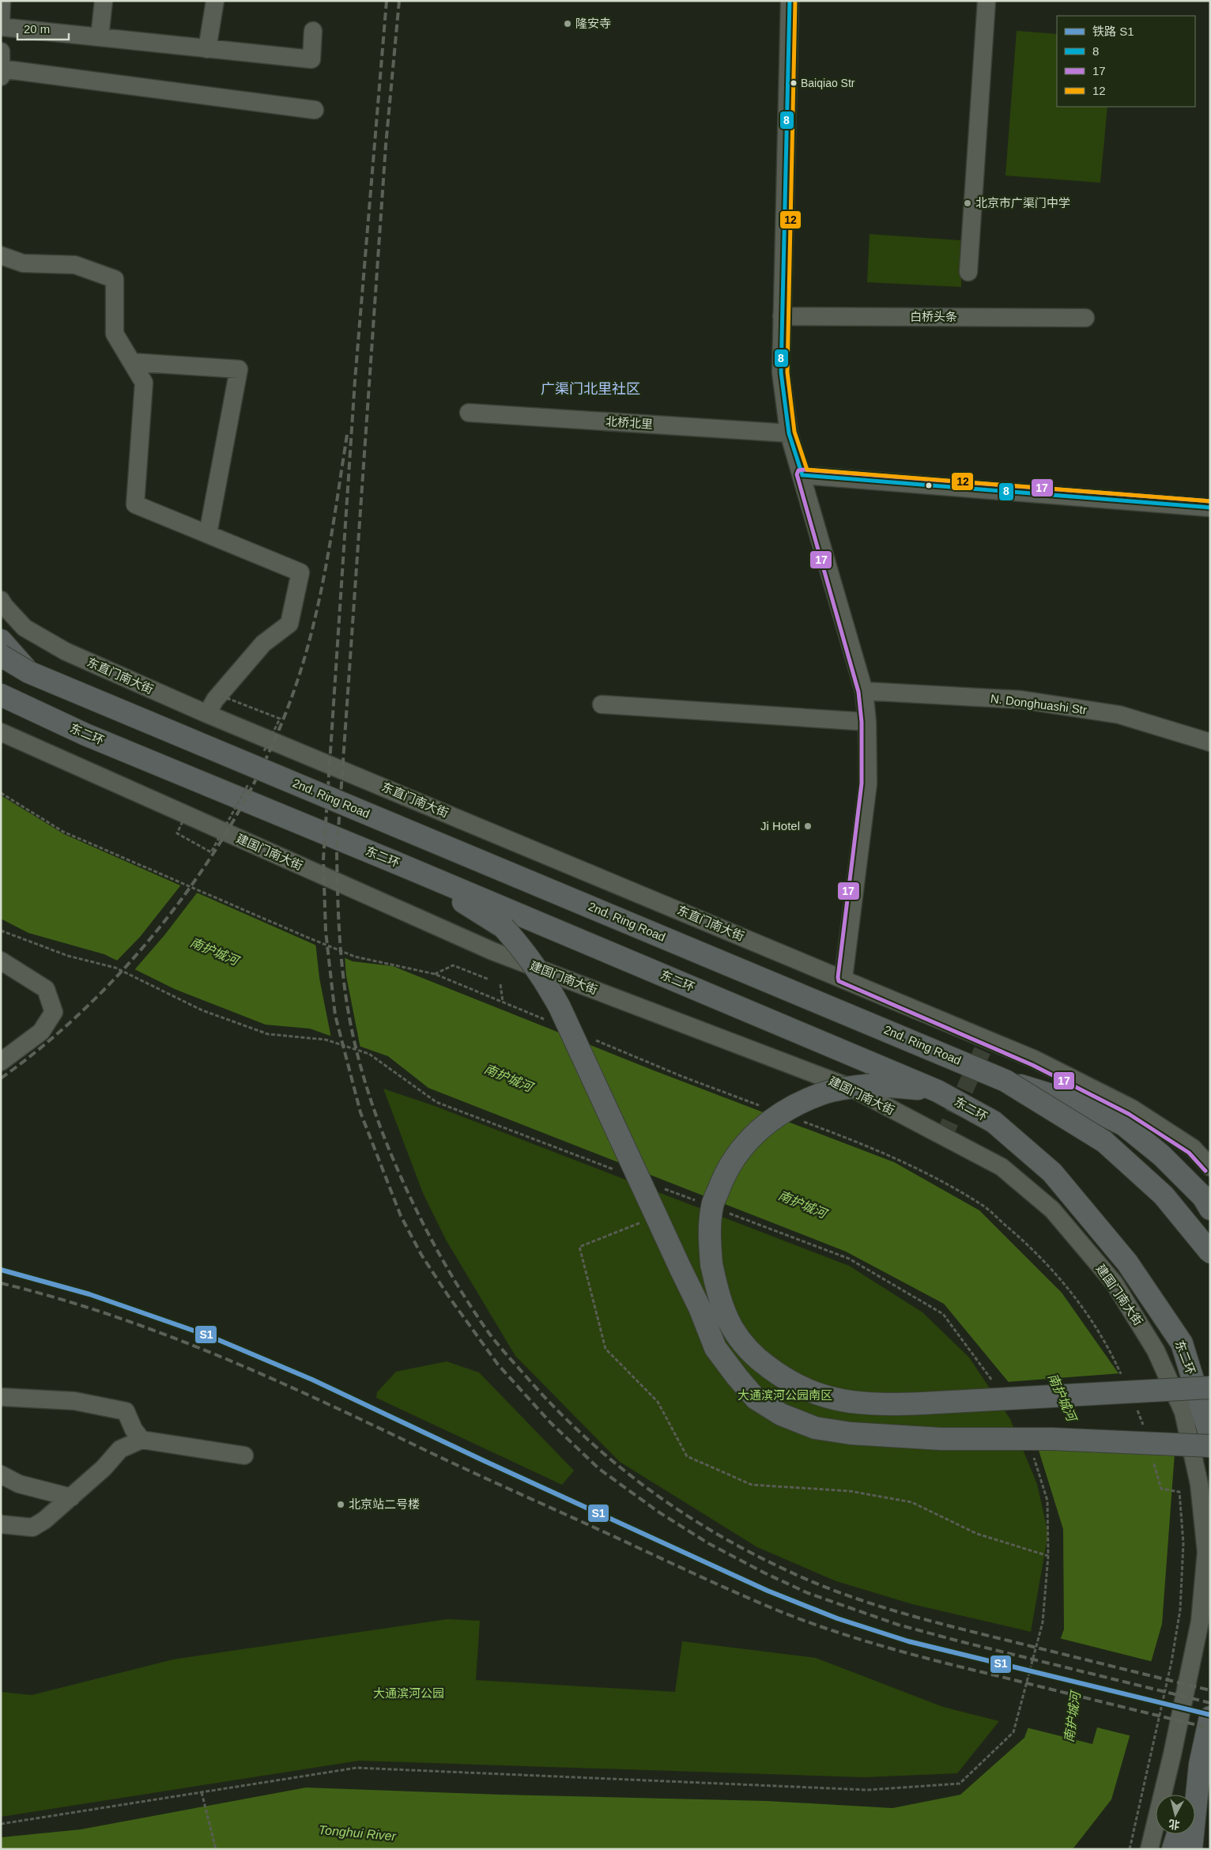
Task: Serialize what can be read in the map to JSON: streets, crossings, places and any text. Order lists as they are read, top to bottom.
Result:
{
  "streets": {
    "highway": ["东二环", "2nd. Ring Road"],
    "street": [
      "白桥头条",
      "北桥北里",
      "东直门南大街",
      "N. Donghuashi Str",
      "建国门南大街"
    ]
  },
  "districts": ["广渠门北里社区"],
  "water": ["南护城河", "Tonghui River"],
  "parks": ["大通滨河公园南区", "大通滨河公园"],
  "places": [
    "隆安寺",
    "Baiqiao Str",
    "北京市广渠门中学",
    "Ji Hotel",
    "北京站二号楼"
  ],
  "lines": [
    "transit line 8",
    "transit line 12",
    "transit line 17",
    "rail line S1"
  ],
  "legend": [
    "铁路 S1",
    "8",
    "17",
    "12"
  ],
  "scale_bar": "20 m",
  "north": "bottom"
}
